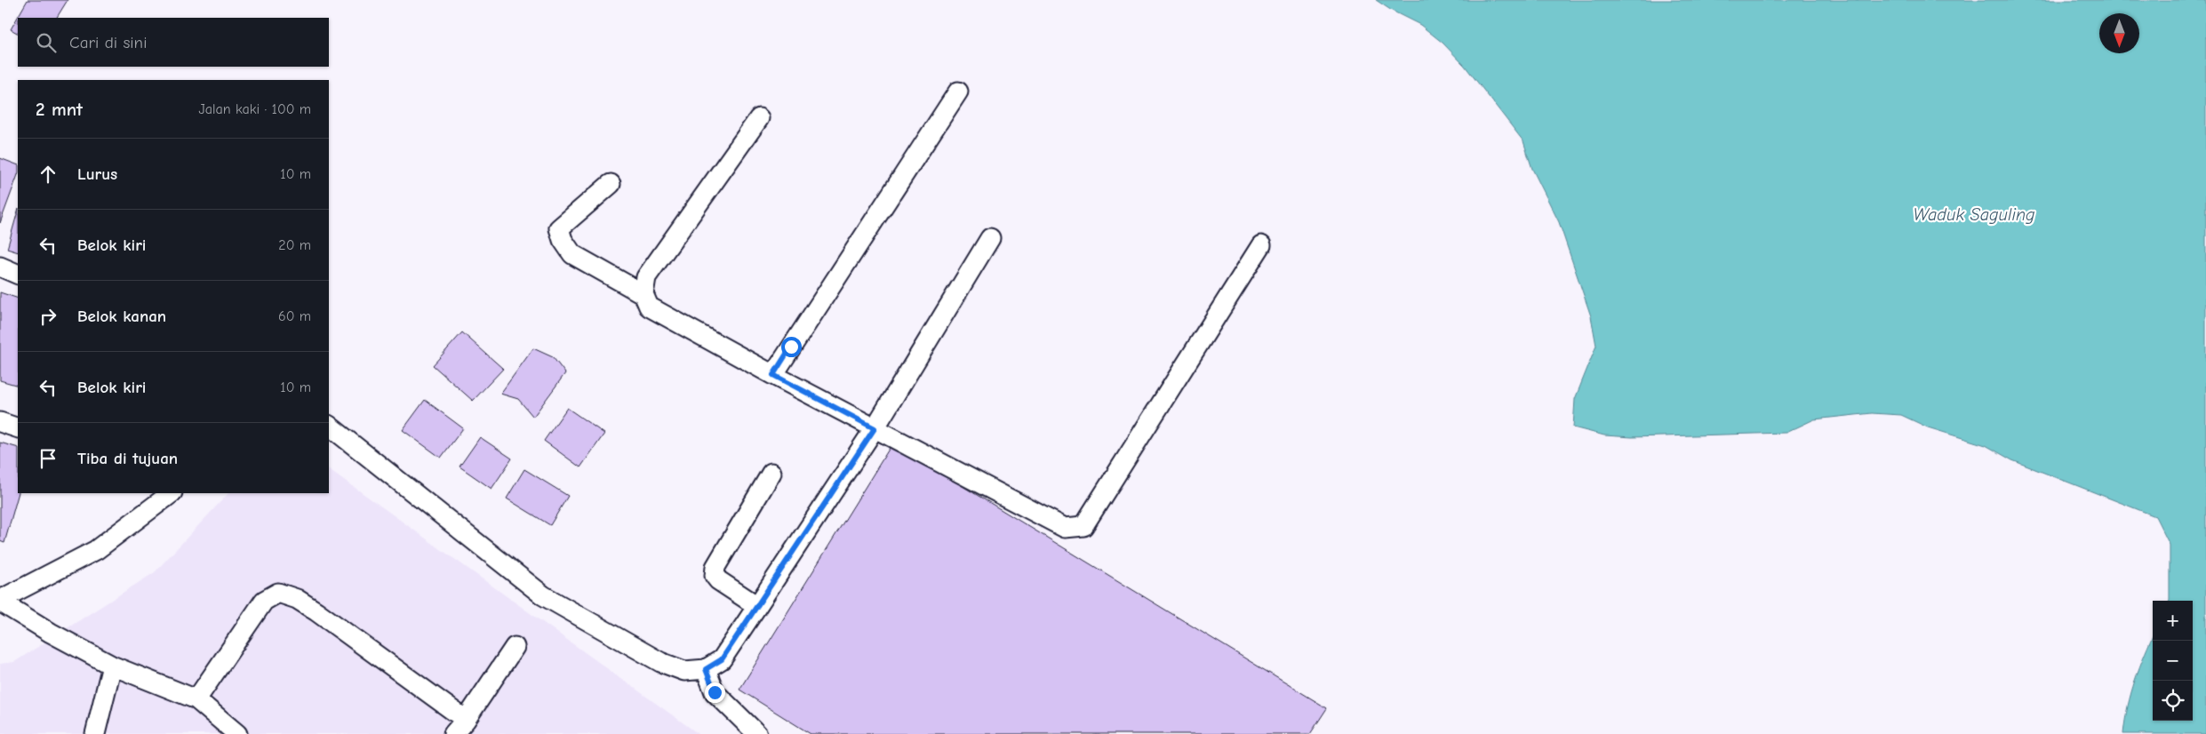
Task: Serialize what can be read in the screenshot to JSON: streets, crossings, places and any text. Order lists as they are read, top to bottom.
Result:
{
  "water": ["Waduk Saguling"],
  "north": "bottom",
  "page": {
    "search": "Cari di sini",
    "heading": ["2 mnt", "Jalan kaki · 100 m"],
    "list": [
      ["Lurus", "10 m"],
      ["Belok kiri", "20 m"],
      ["Belok kanan", "60 m"],
      ["Belok kiri", "10 m"],
      "Tiba di tujuan"
    ],
    "map_buttons": ["+", "−"]
  }
}
